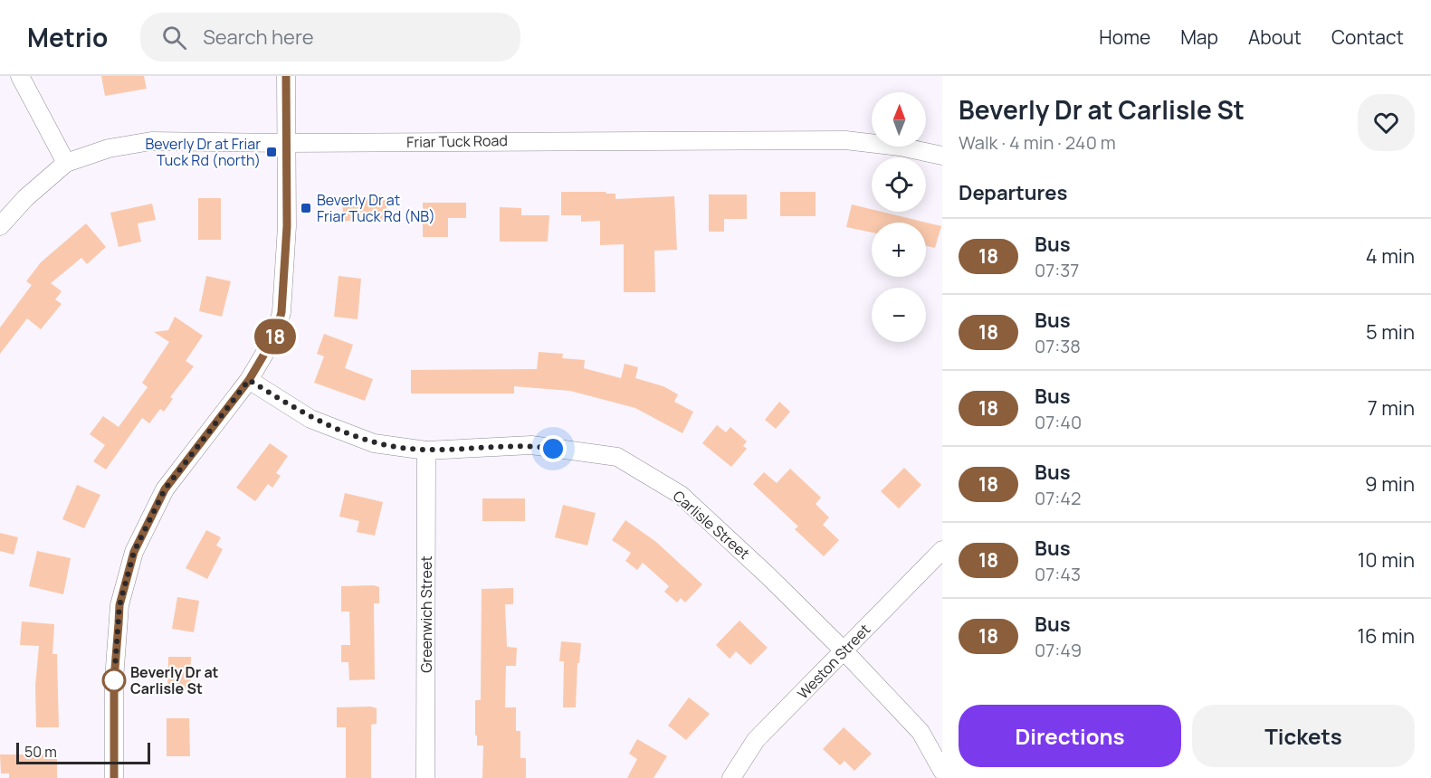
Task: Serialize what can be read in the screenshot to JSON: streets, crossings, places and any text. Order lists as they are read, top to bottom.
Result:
{
  "streets": {
    "street": [
      "Friar Tuck Road",
      "Carlisle Street",
      "Greenwich Street",
      "Weston Street"
    ]
  },
  "crossings": [
    ["Carlisle Street", "Greenwich Street"],
    ["Carlisle Street", "Weston Street"]
  ],
  "places": {
    "transit": ["Beverly Dr at Friar Tuck Rd (north)", "Beverly Dr at Friar Tuck Rd (NB)"],
    "other": ["Beverly Dr at Carlisle St"]
  },
  "lines": ["bus line 18"],
  "scale_bar": "50 m",
  "north": "top",
  "page": {
    "header": "Metrio",
    "search": "Search here",
    "nav": [
      "Home",
      "Map",
      "About",
      "Contact"
    ],
    "on_map": "18",
    "heading": [
      ["Beverly Dr at Carlisle St", "Walk · 4 min · 240 m"],
      "Departures"
    ],
    "map_buttons": ["+", "−"],
    "list": [
      {
        "mark": "18",
        "name": "Bus",
        "note": "07:37",
        "value": "4 min"
      },
      {
        "mark": "18",
        "name": "Bus",
        "note": "07:38",
        "value": "5 min"
      },
      {
        "mark": "18",
        "name": "Bus",
        "note": "07:40",
        "value": "7 min"
      },
      {
        "mark": "18",
        "name": "Bus",
        "note": "07:42",
        "value": "9 min"
      },
      {
        "mark": "18",
        "name": "Bus",
        "note": "07:43",
        "value": "10 min"
      },
      {
        "mark": "18",
        "name": "Bus",
        "note": "07:49",
        "value": "16 min"
      }
    ],
    "buttons": ["Directions", "Tickets"],
    "scale": "50 m"
  }
}
